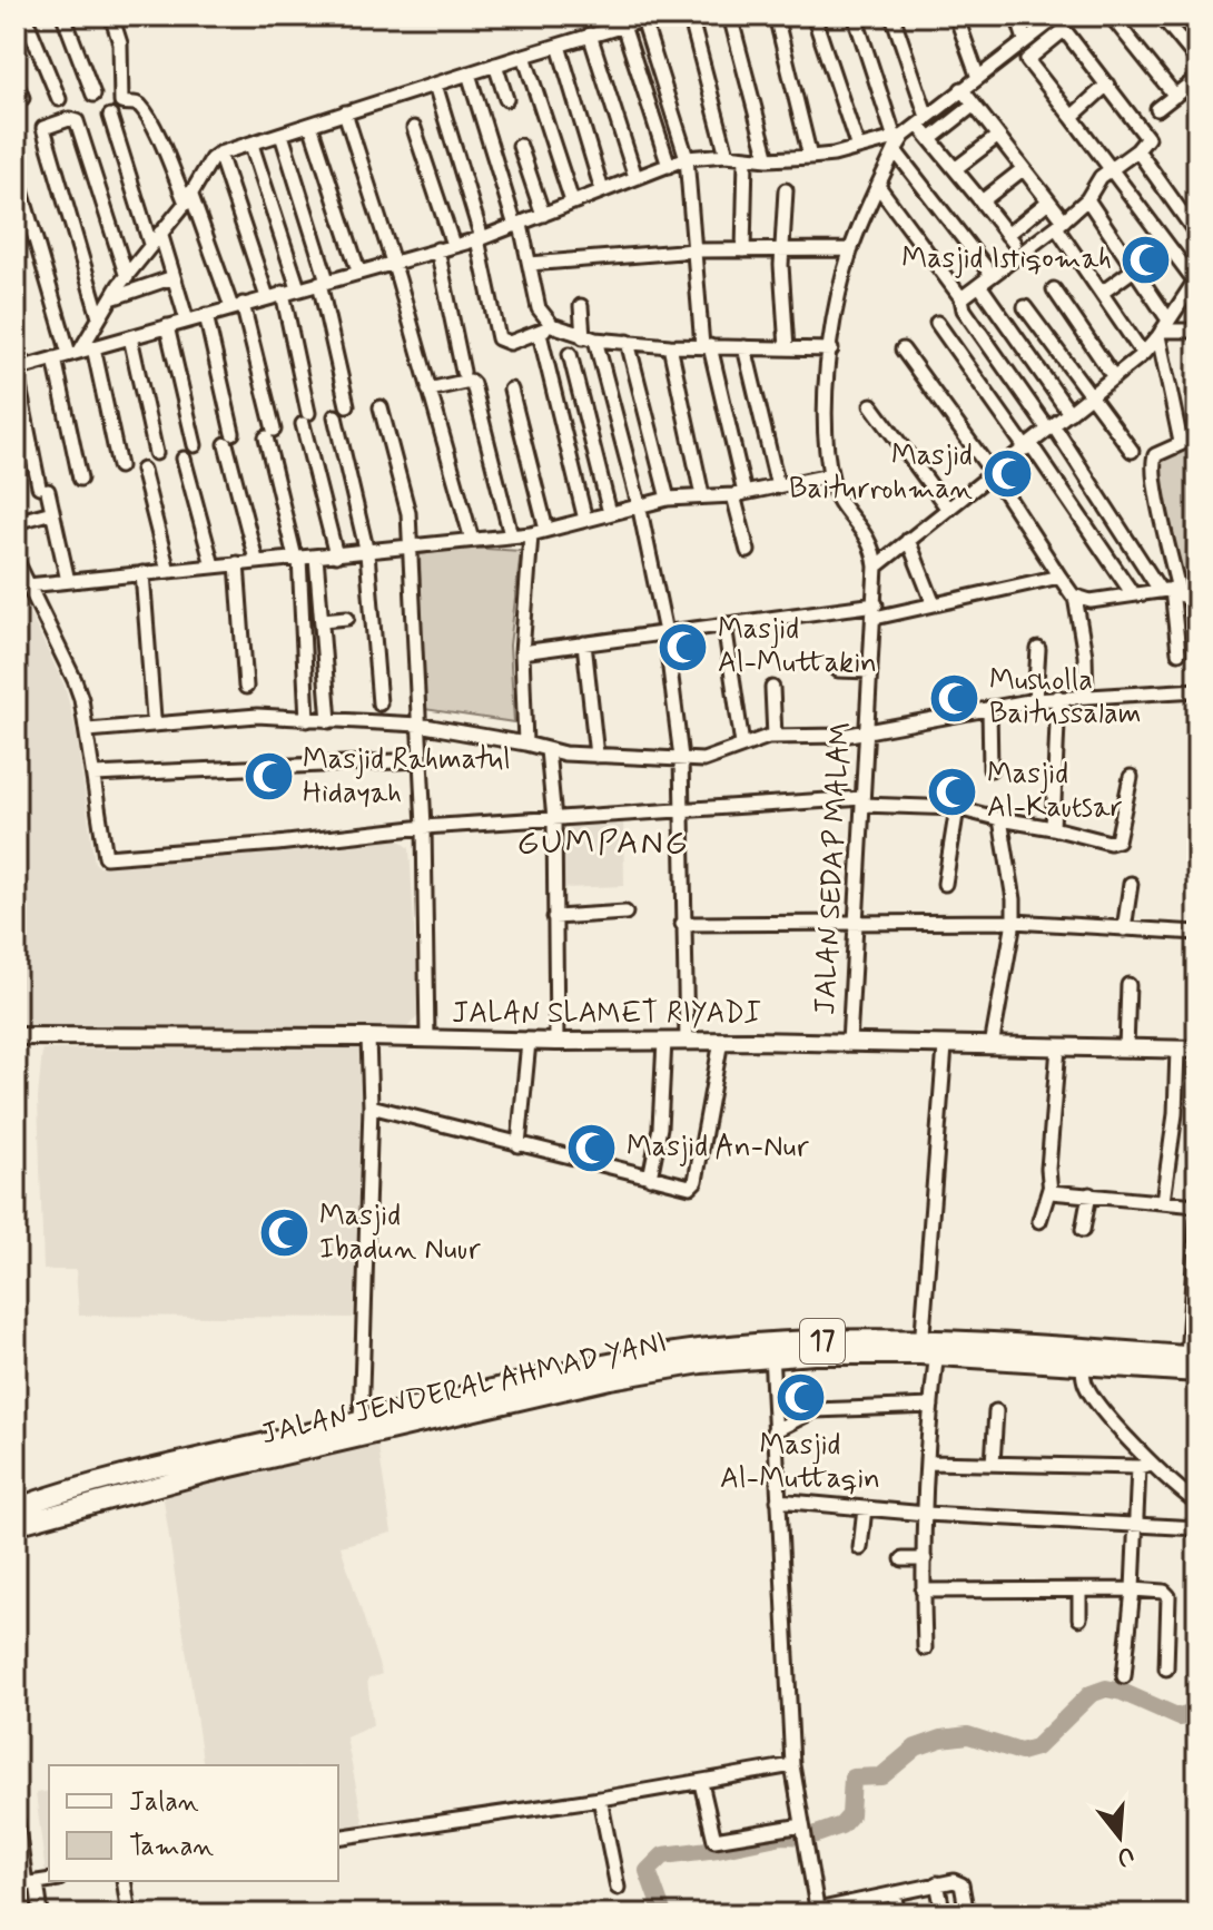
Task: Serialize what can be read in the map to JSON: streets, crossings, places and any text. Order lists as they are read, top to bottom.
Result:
{
  "streets": {
    "highway": ["17", "JALAN JENDERAL AHMAD YANI"],
    "main road": ["JALAN SLAMET RIYADI"],
    "street": ["JALAN SEDAP MALAM"]
  },
  "crossings": [
    ["JALAN SEDAP MALAM", "JALAN SLAMET RIYADI"]
  ],
  "districts": ["GUMPANG"],
  "places": {
    "mosque": [
      "Masjid Istiqomah",
      "Masjid Baiturrohman",
      "Masjid Al-Muttakin",
      "Musholla Baitussalam",
      "Masjid Rahmatul Hidayah",
      "Masjid Al-Kautsar",
      "Masjid An-Nur",
      "Masjid Ibadun Nuur",
      "Masjid Al-Muttaqin"
    ]
  },
  "legend": ["Jalan", "Taman"],
  "north": "bottom"
}
